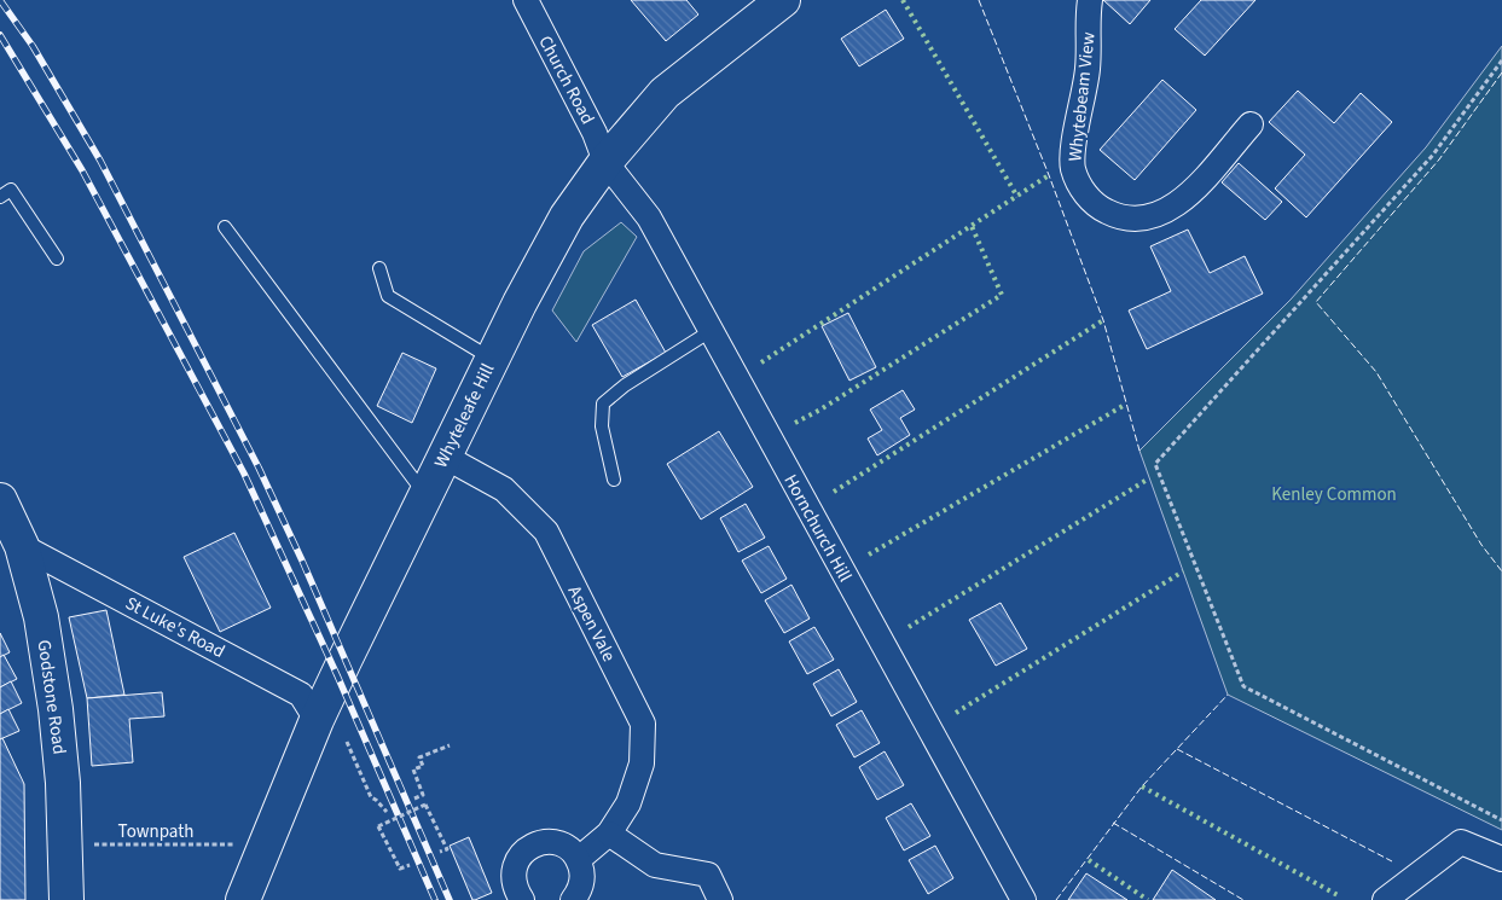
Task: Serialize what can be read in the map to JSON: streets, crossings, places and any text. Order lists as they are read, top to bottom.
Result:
{
  "streets": {
    "main road": ["Whyteleafe Hill", "Godstone Road"],
    "street": [
      "Church Road",
      "Whytebeam View",
      "Hornchurch Hill",
      "Aspen Vale",
      "St Luke's Road"
    ],
    "path": ["Townpath"]
  },
  "crossings": [
    ["Church Road", "Whyteleafe Hill"],
    ["Church Road", "Hornchurch Hill"],
    ["Whyteleafe Hill", "Hornchurch Hill"],
    ["Whyteleafe Hill", "Aspen Vale"],
    ["Whyteleafe Hill", "St Luke's Road"],
    ["Whyteleafe Hill", "Townpath"],
    ["St Luke's Road", "Godstone Road"],
    ["Godstone Road", "Townpath"]
  ],
  "parks": ["Kenley Common"]
}
